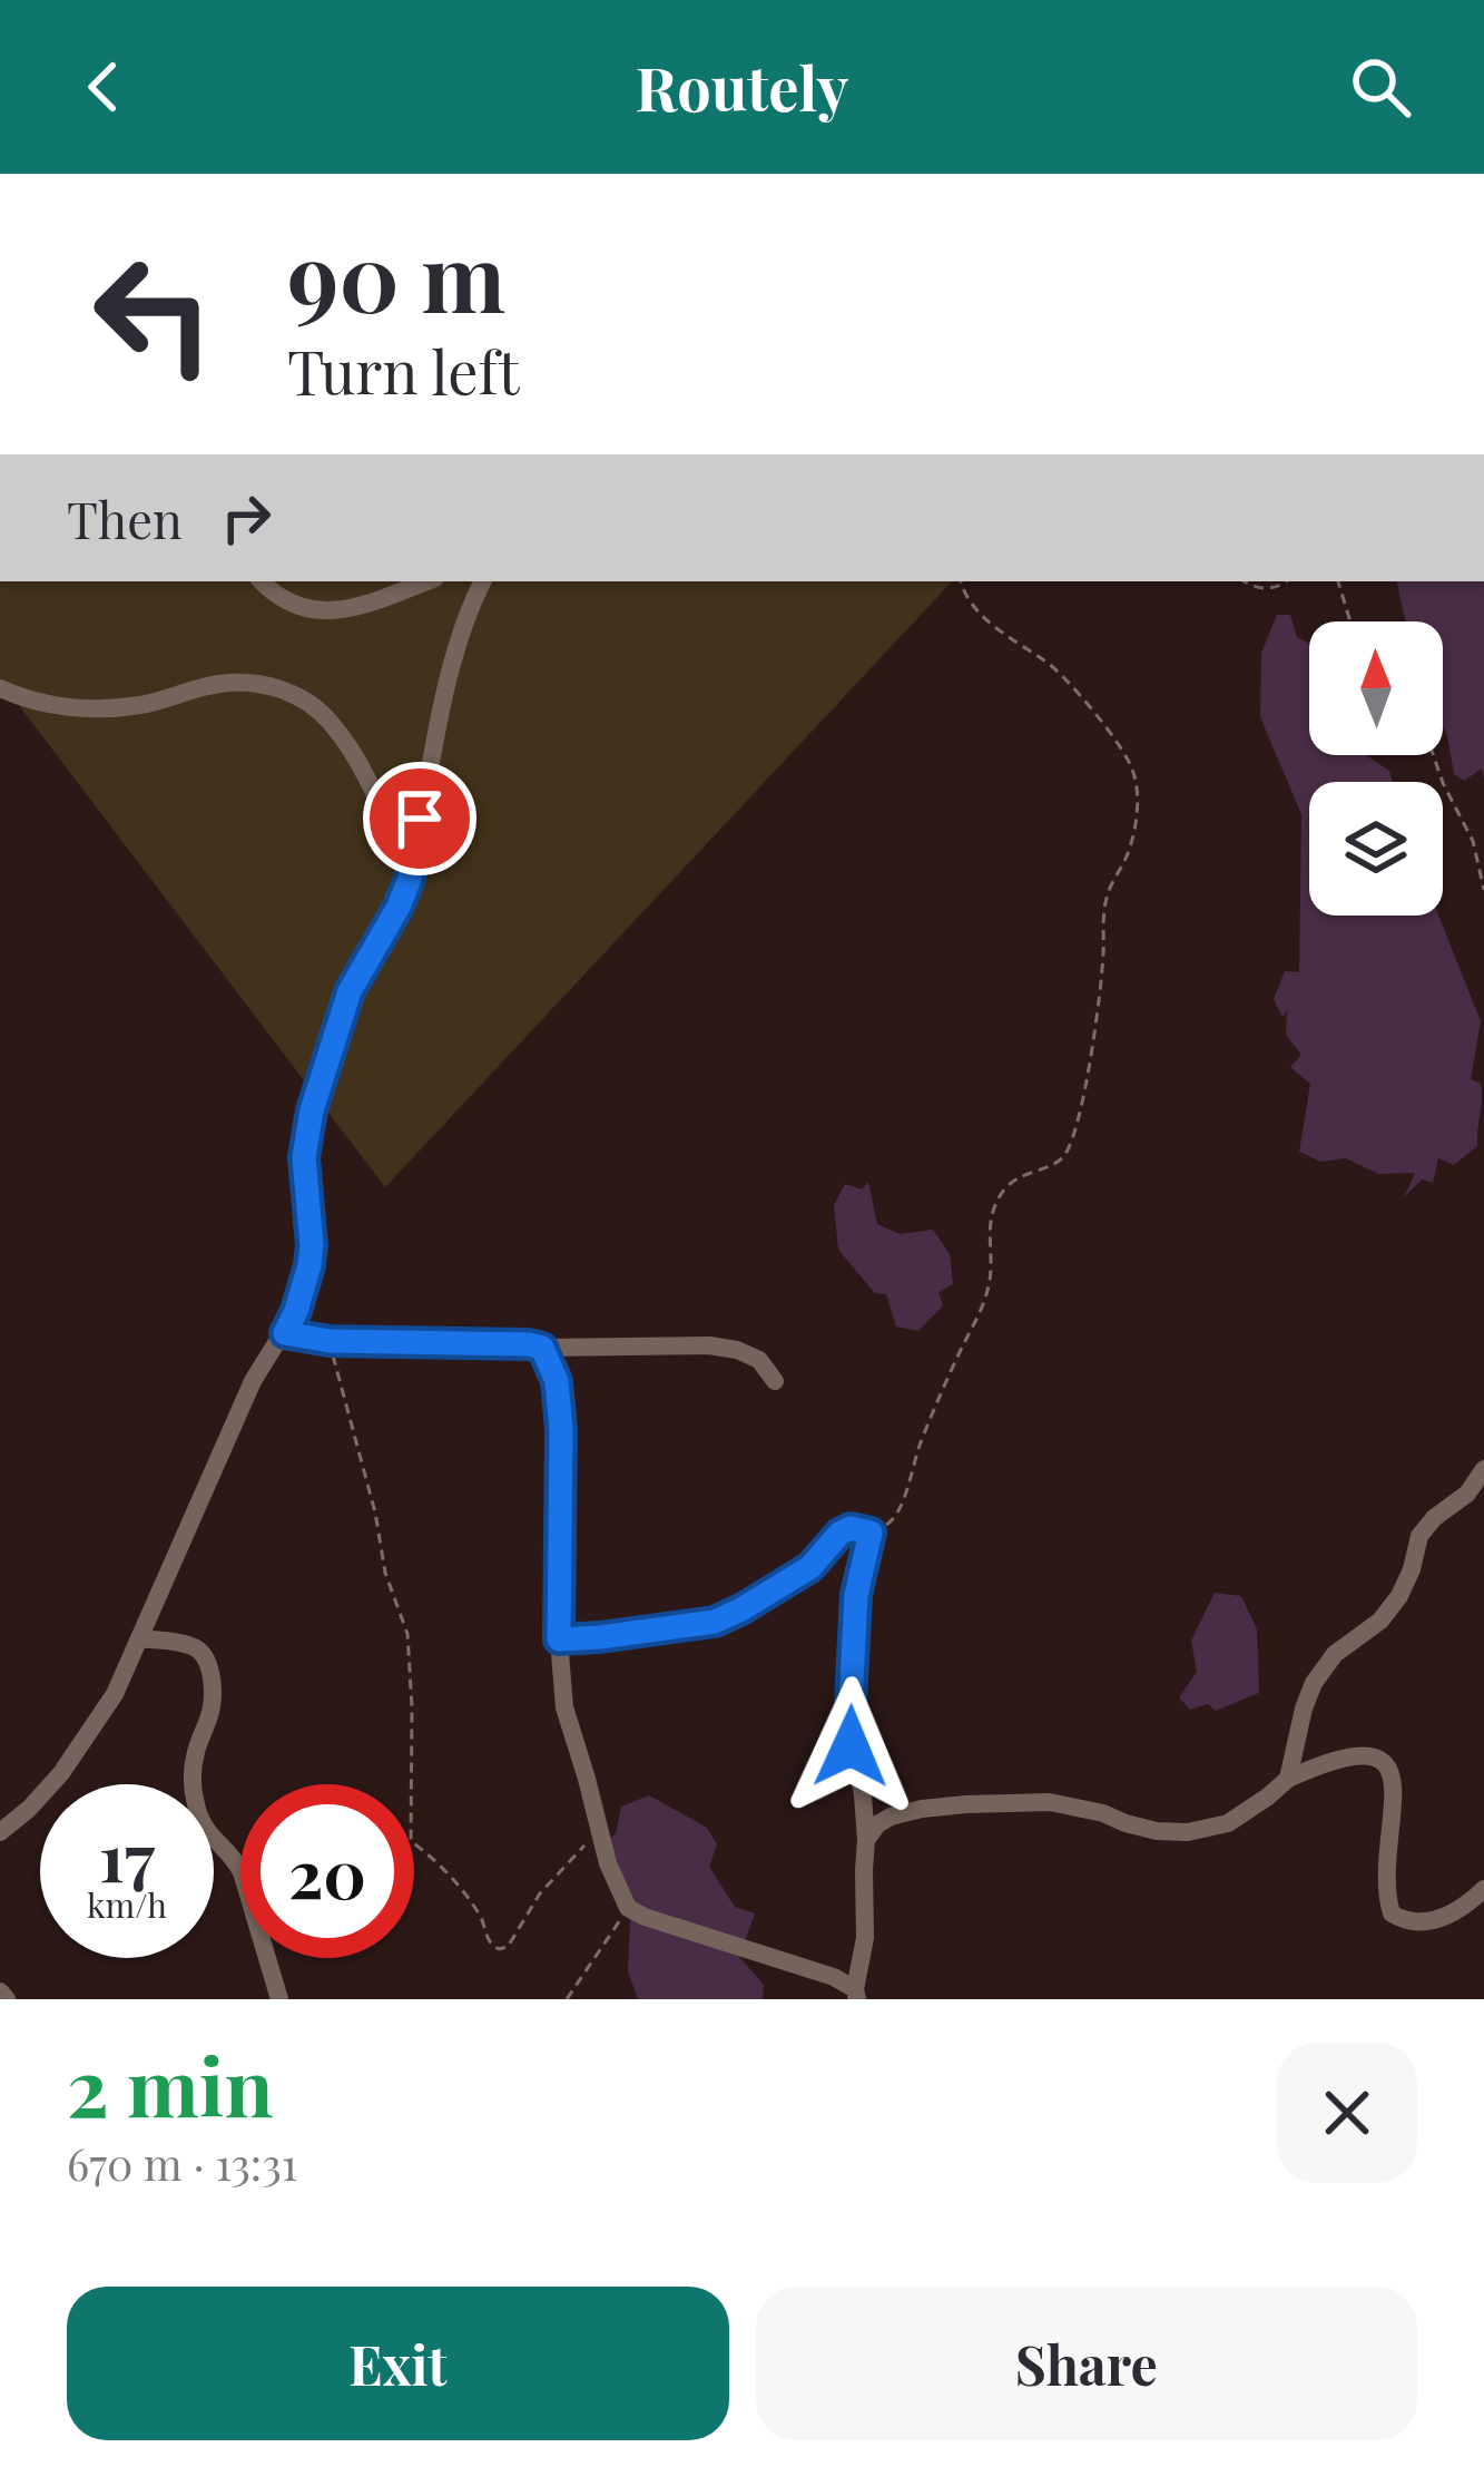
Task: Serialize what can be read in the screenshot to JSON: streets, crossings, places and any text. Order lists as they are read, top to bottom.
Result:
{
  "north": "top",
  "page": {
    "header": "Routely",
    "turn": ["90 m", "Turn left"],
    "then": "Then",
    "speed": "17 km/h",
    "limit": "20",
    "heading": ["2 min", "670 m · 13:31"],
    "buttons": ["Exit", "Share"]
  }
}
